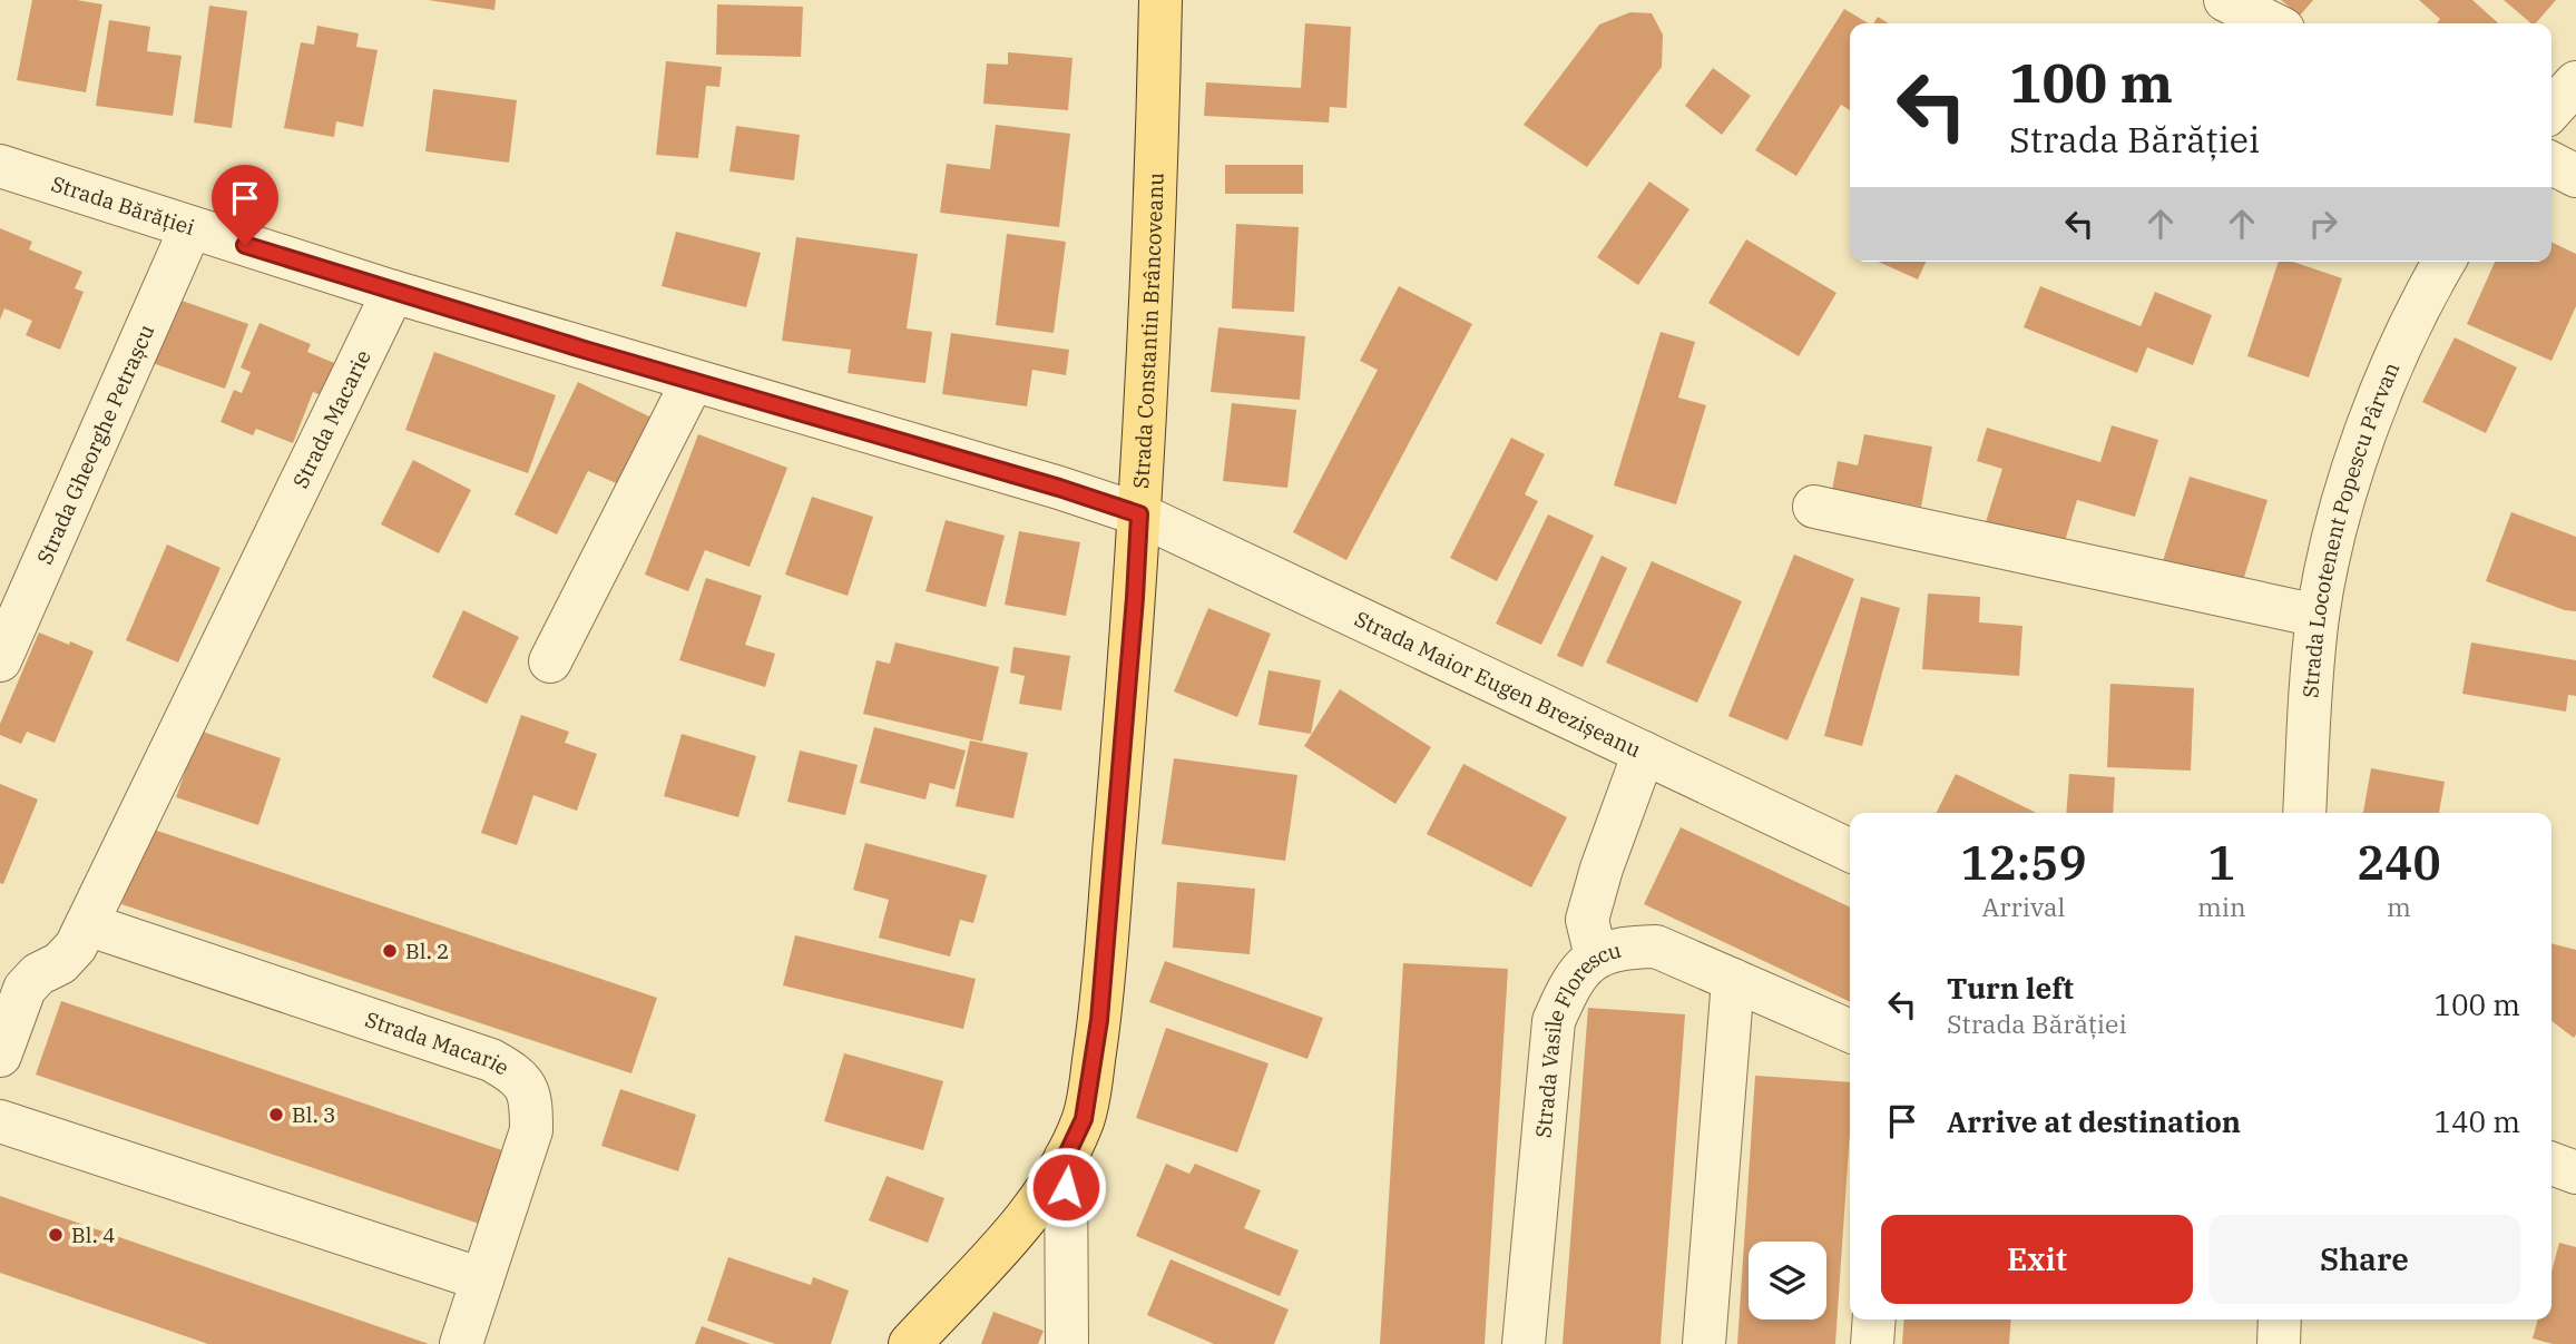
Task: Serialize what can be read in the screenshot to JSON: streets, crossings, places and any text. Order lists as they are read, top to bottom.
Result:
{
  "streets": {
    "main road": ["Strada Constantin Brâncoveanu"],
    "street": [
      "Strada Bărăției",
      "Strada Macarie",
      "Strada Gheorghe Petrașcu",
      "Strada Locotenent Popescu Pârvan",
      "Strada Maior Eugen Brezișeanu",
      "Strada Vasile Florescu"
    ]
  },
  "crossings": [
    ["Strada Bărăției", "Strada Constantin Brâncoveanu"],
    ["Strada Bărăției", "Strada Macarie"],
    ["Strada Bărăției", "Strada Gheorghe Petrașcu"],
    ["Strada Bărăției", "Strada Maior Eugen Brezișeanu"],
    ["Strada Constantin Brâncoveanu", "Strada Maior Eugen Brezișeanu"]
  ],
  "places": ["Bl. 2", "Bl. 3", "Bl. 4"],
  "page": {
    "turn": ["100 m", "Strada Bărăției"],
    "eta": [
      "12:59",
      "Arrival",
      "1",
      "min",
      "240",
      "m"
    ],
    "list": [
      {
        "name": "Turn left",
        "note": "Strada Bărăției",
        "value": "100 m"
      },
      {
        "name": "Arrive at destination",
        "value": "140 m"
      }
    ],
    "buttons": ["Exit", "Share"]
  }
}
